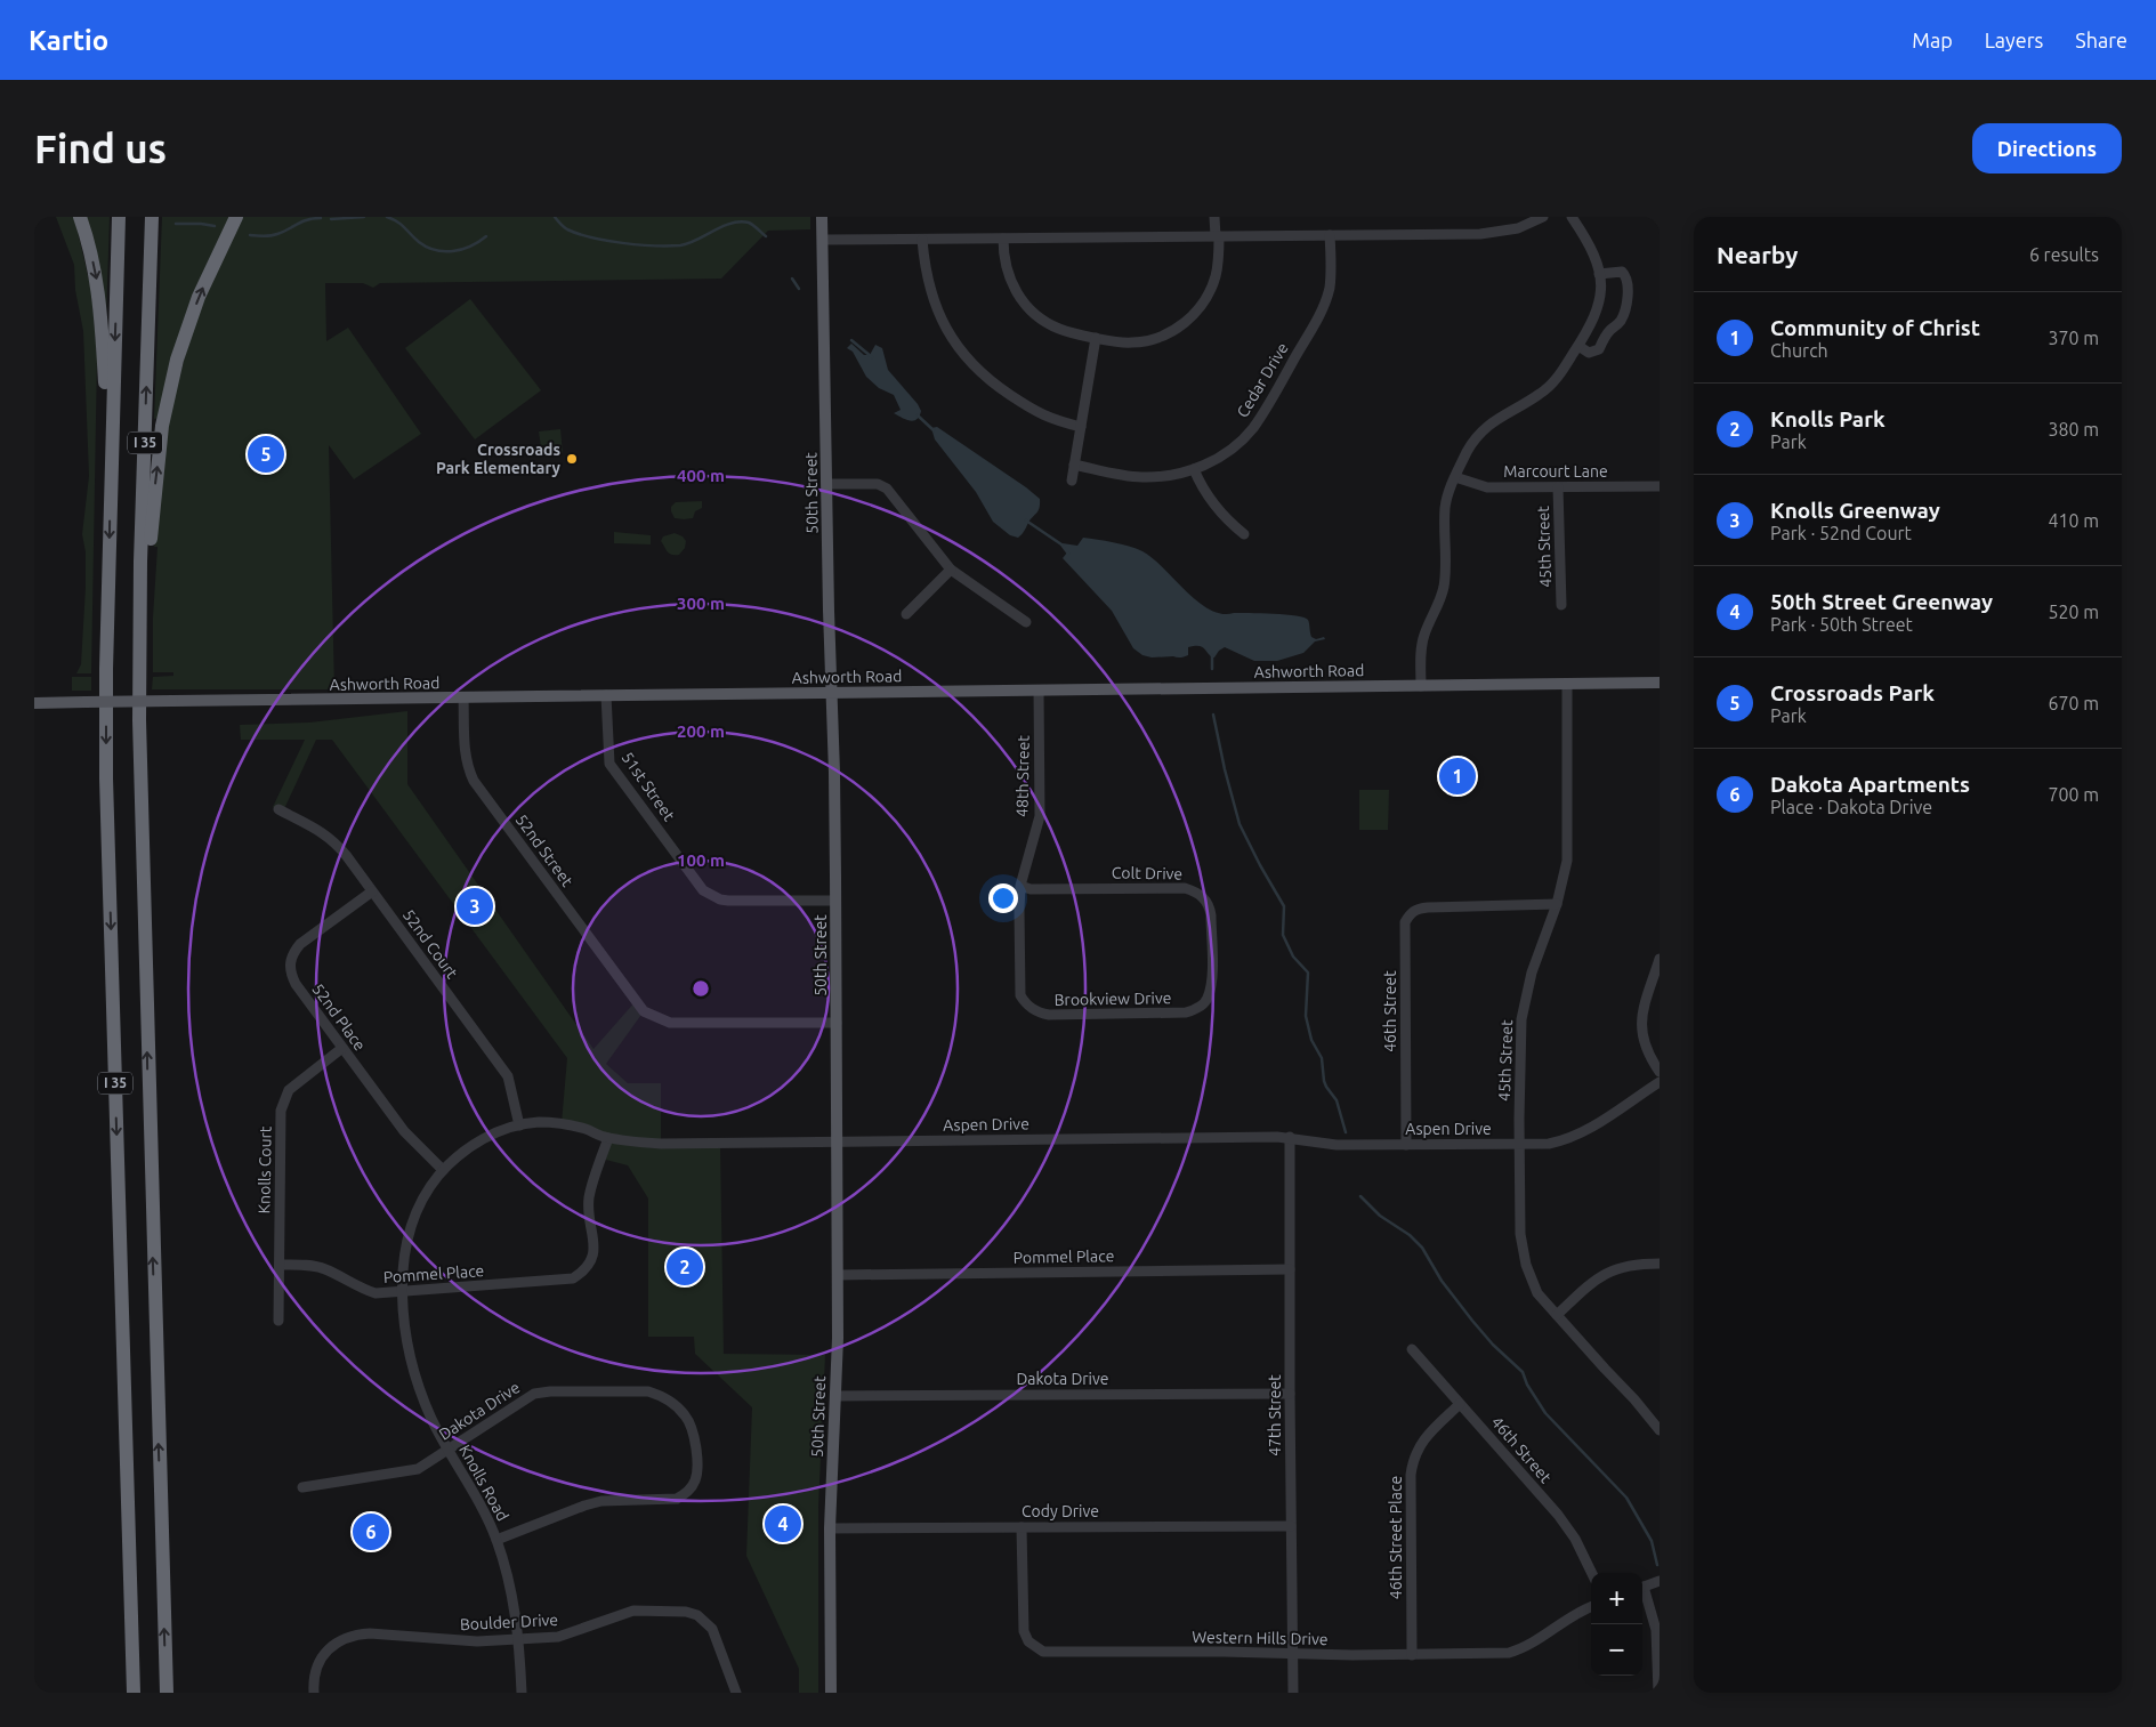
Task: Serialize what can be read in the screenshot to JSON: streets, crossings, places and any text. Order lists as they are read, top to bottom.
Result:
{
  "streets": {
    "highway": ["I 35"],
    "main road": ["50th Street", "Ashworth Road"],
    "street": [
      "Cedar Drive",
      "Marcourt Lane",
      "45th Street",
      "48th Street",
      "51st Street",
      "52nd Street",
      "Colt Drive",
      "52nd Court",
      "Brookview Drive",
      "46th Street",
      "52nd Place",
      "Aspen Drive",
      "Knolls Court",
      "Pommel Place",
      "Dakota Drive",
      "47th Street",
      "Knolls Road",
      "Cody Drive",
      "46th Street Place",
      "Boulder Drive",
      "Western Hills Drive"
    ]
  },
  "crossings": [
    ["Marcourt Lane", "45th Street"],
    ["50th Street", "Ashworth Road"],
    ["50th Street", "51st Street"],
    ["50th Street", "52nd Street"],
    ["50th Street", "Aspen Drive"],
    ["50th Street", "Pommel Place"],
    ["50th Street", "Dakota Drive"],
    ["50th Street", "Cody Drive"],
    ["45th Street", "Ashworth Road"],
    ["45th Street", "46th Street"],
    ["45th Street", "Aspen Drive"],
    ["Ashworth Road", "48th Street"],
    ["Ashworth Road", "51st Street"],
    ["Ashworth Road", "52nd Street"],
    ["48th Street", "Colt Drive"],
    ["48th Street", "Brookview Drive"],
    ["Colt Drive", "Brookview Drive"],
    ["52nd Court", "52nd Place"],
    ["52nd Court", "Aspen Drive"],
    ["46th Street", "Aspen Drive"],
    ["46th Street", "46th Street Place"],
    ["52nd Place", "Aspen Drive"],
    ["52nd Place", "Knolls Court"],
    ["Aspen Drive", "Pommel Place"],
    ["Aspen Drive", "47th Street"],
    ["Aspen Drive", "Knolls Road"],
    ["Knolls Court", "Pommel Place"],
    ["Pommel Place", "47th Street"],
    ["Pommel Place", "Knolls Road"],
    ["Dakota Drive", "47th Street"],
    ["Dakota Drive", "Knolls Road"],
    ["47th Street", "Cody Drive"],
    ["47th Street", "Western Hills Drive"],
    ["Knolls Road", "Boulder Drive"],
    ["Cody Drive", "Western Hills Drive"],
    ["46th Street Place", "Western Hills Drive"]
  ],
  "places": ["Crossroads Park Elementary"],
  "page": {
    "header": "Kartio",
    "nav": ["Map", "Layers", "Share"],
    "buttons": "Directions",
    "title": "Find us",
    "heading": ["Nearby", "6 results"],
    "list": [
      {
        "mark": "1",
        "name": "Community of Christ",
        "note": "Church",
        "value": "370 m"
      },
      {
        "mark": "2",
        "name": "Knolls Park",
        "note": "Park",
        "value": "380 m"
      },
      {
        "mark": "3",
        "name": "Knolls Greenway",
        "note": "Park · 52nd Court",
        "value": "410 m"
      },
      {
        "mark": "4",
        "name": "50th Street Greenway",
        "note": "Park · 50th Street",
        "value": "520 m"
      },
      {
        "mark": "5",
        "name": "Crossroads Park",
        "note": "Park",
        "value": "670 m"
      },
      {
        "mark": "6",
        "name": "Dakota Apartments",
        "note": "Place · Dakota Drive",
        "value": "700 m"
      }
    ],
    "pins": [
      "5",
      "1",
      "3",
      "2",
      "4",
      "6"
    ],
    "map_buttons": ["+", "−"]
  },
  "rings": [
    "400 m",
    "300 m",
    "200 m",
    "100 m"
  ]
}
